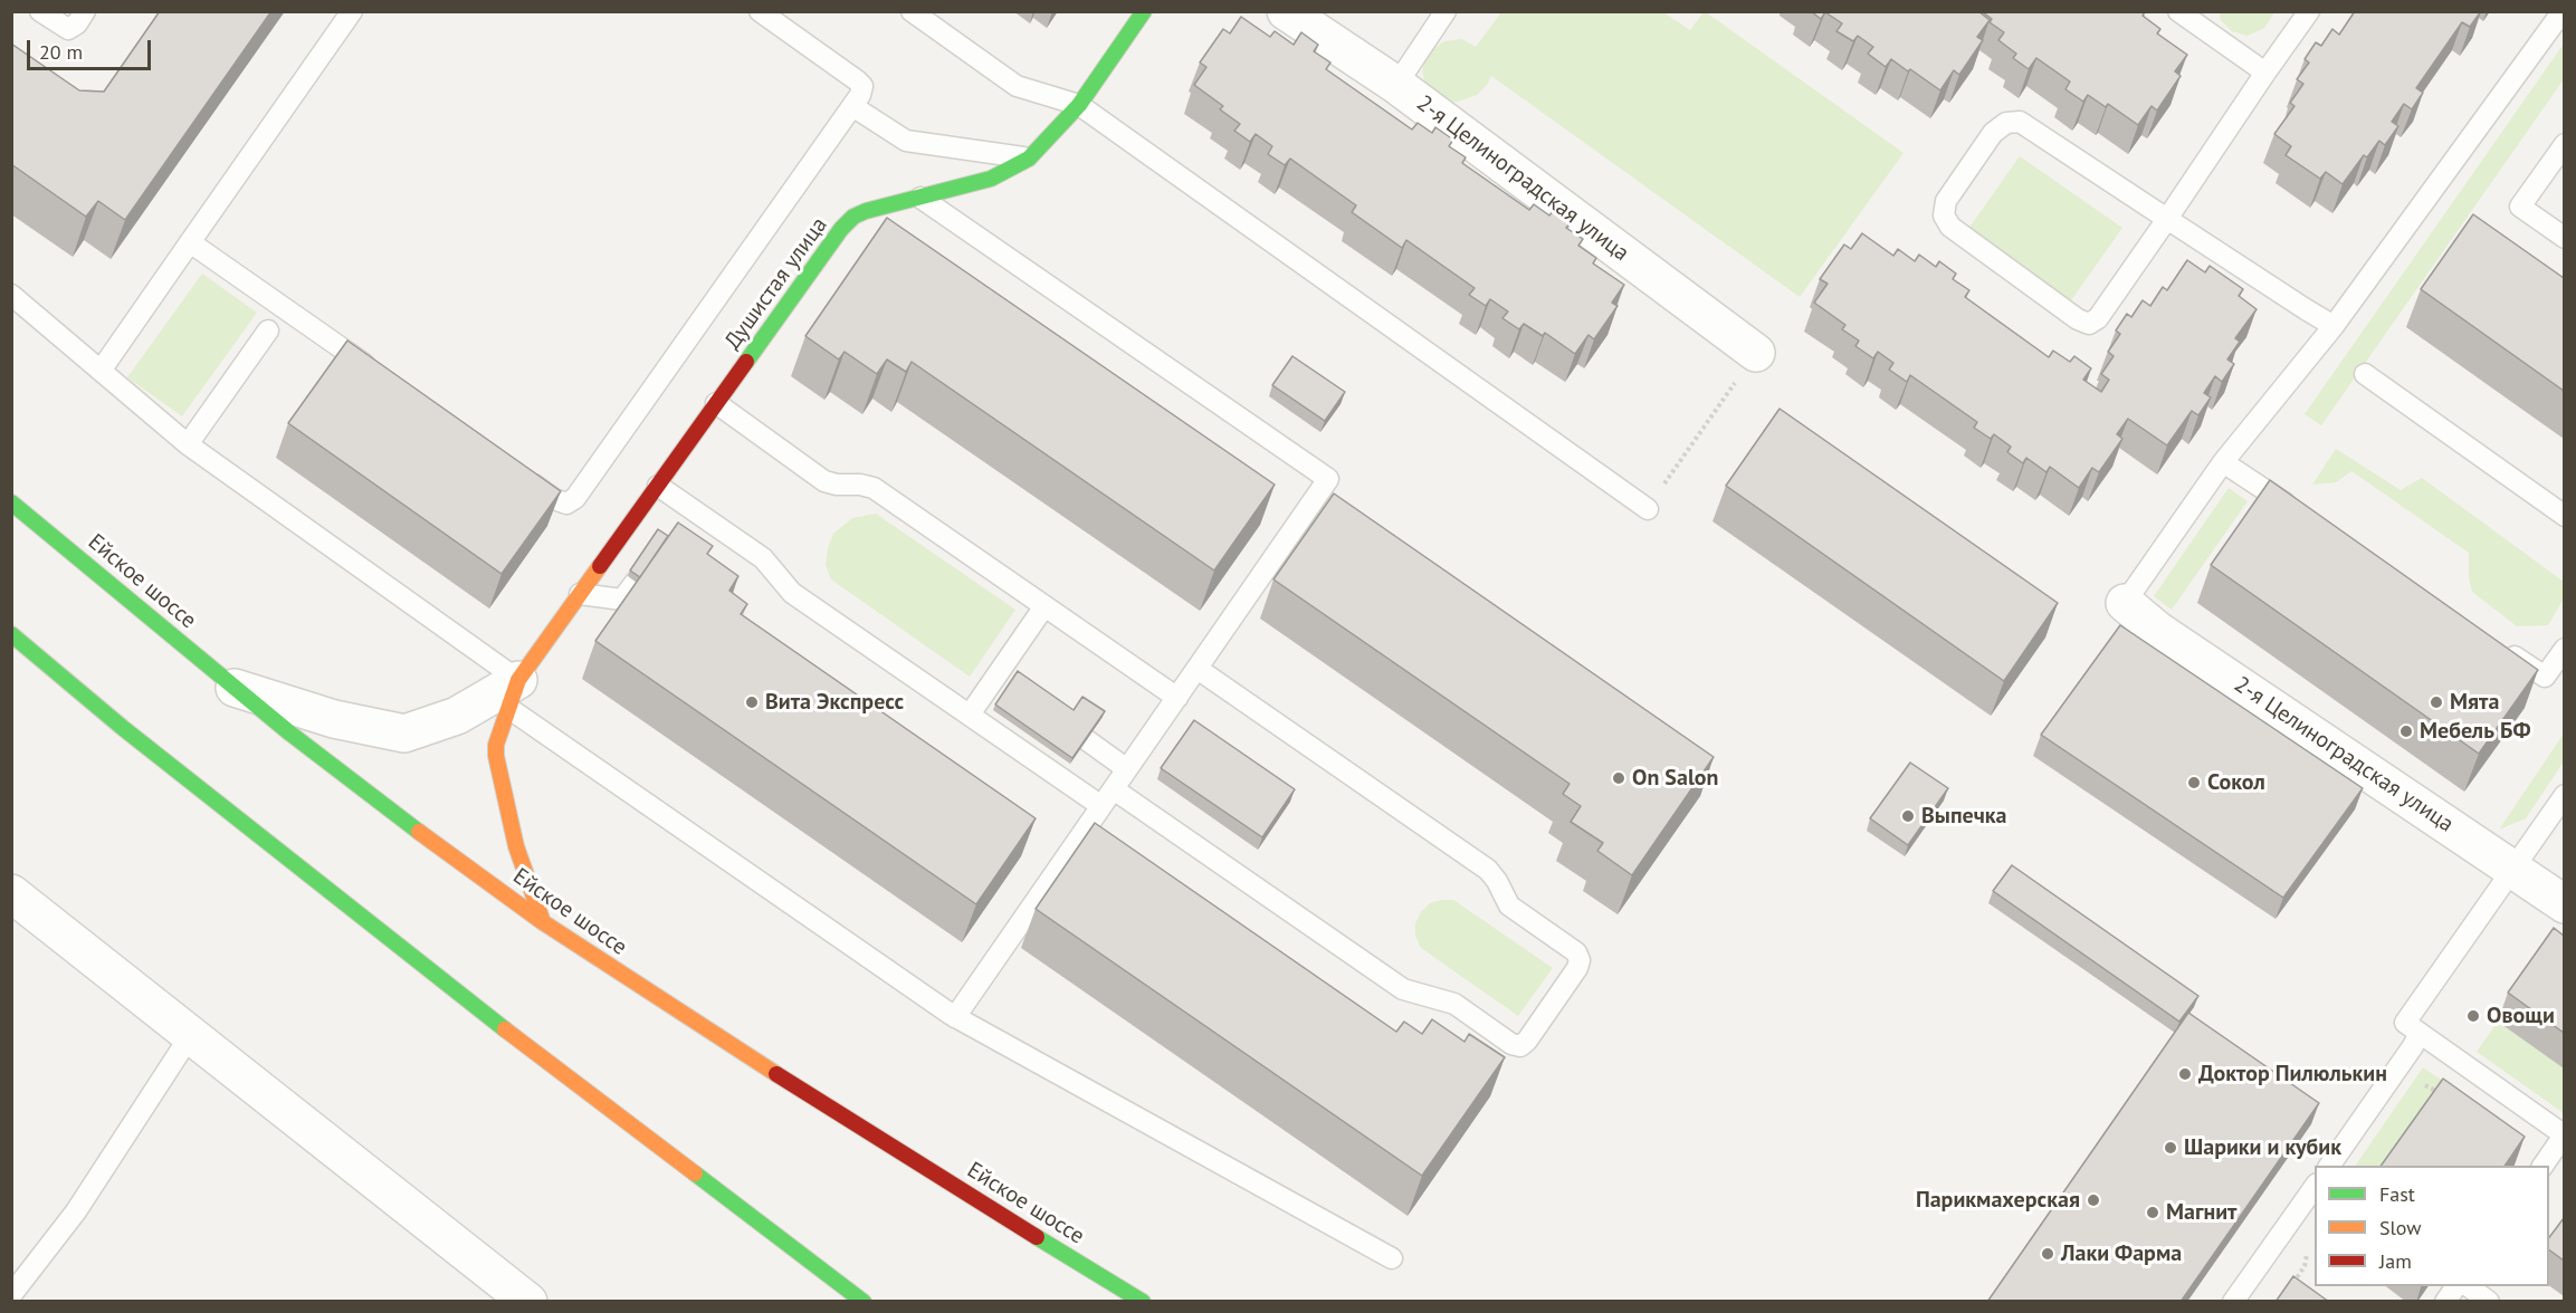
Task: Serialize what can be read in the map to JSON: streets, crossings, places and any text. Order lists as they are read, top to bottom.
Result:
{
  "streets": {
    "main road": ["Душистая улица", "Ейское шоссе"],
    "street": ["2-я Целиноградская улица"]
  },
  "crossings": [
    ["Душистая улица", "Ейское шоссе"]
  ],
  "places": [
    "Вита Экспресс",
    "Мята",
    "Мебель БФ",
    "On Salon",
    "Сокол",
    "Выпечка",
    "Овощи",
    "Доктор Пилюлькин",
    "Шарики и кубик",
    "Парикмахерская",
    "Магнит",
    "Лаки Фарма"
  ],
  "legend": ["Fast", "Slow", "Jam"],
  "scale_bar": "20 m"
}
